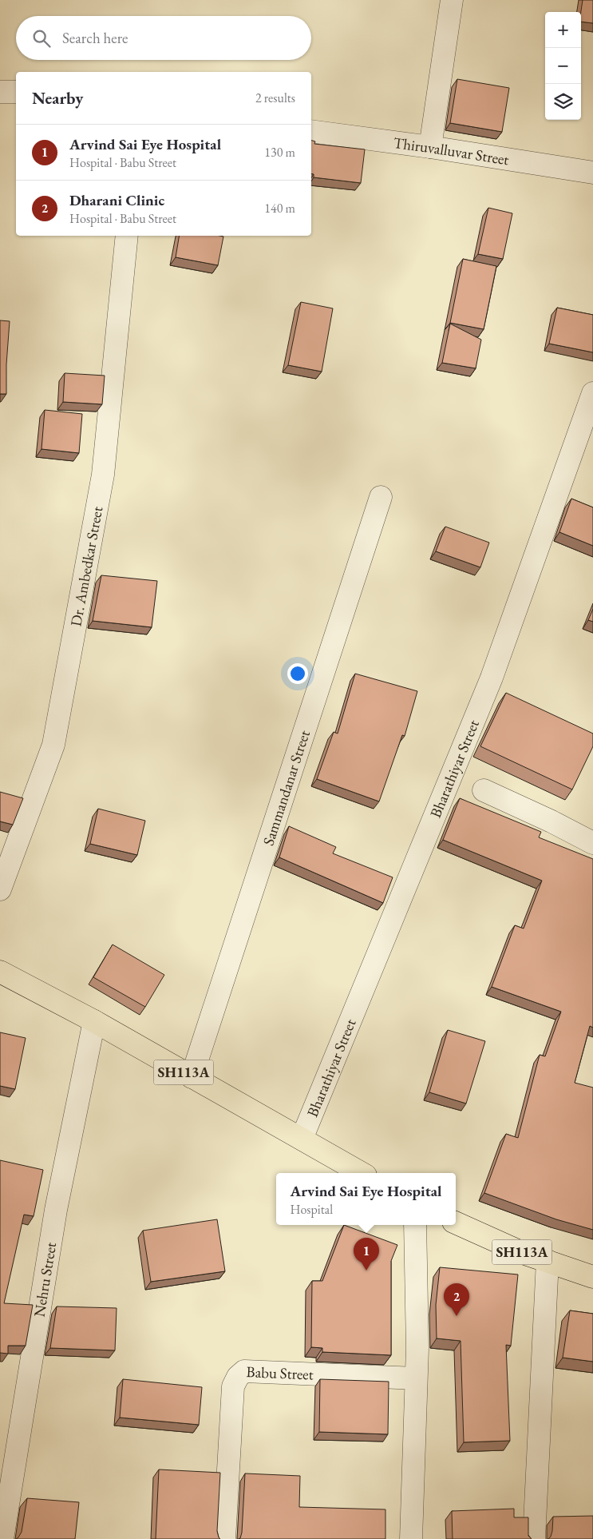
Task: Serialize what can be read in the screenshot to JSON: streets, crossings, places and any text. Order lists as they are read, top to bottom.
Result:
{
  "streets": {
    "main road": ["SH113A"],
    "street": [
      "Thiruvalluvar Street",
      "Dr. Ambedkar Street",
      "Bharathiyar Street",
      "Sammandanar Street",
      "Nehru Street",
      "Babu Street"
    ]
  },
  "crossings": [
    ["Bharathiyar Street", "SH113A"],
    ["Sammandanar Street", "SH113A"],
    ["SH113A", "Nehru Street"]
  ],
  "page": {
    "map_buttons": ["+", "−"],
    "search": "Search here",
    "heading": ["Nearby", "2 results"],
    "list": [
      {
        "mark": "1",
        "name": "Arvind Sai Eye Hospital",
        "note": "Hospital · Babu Street",
        "value": "130 m"
      },
      {
        "mark": "2",
        "name": "Dharani Clinic",
        "note": "Hospital · Babu Street",
        "value": "140 m"
      }
    ],
    "popup": ["Arvind Sai Eye Hospital", "Hospital"],
    "pins": ["1", "2"]
  }
}
